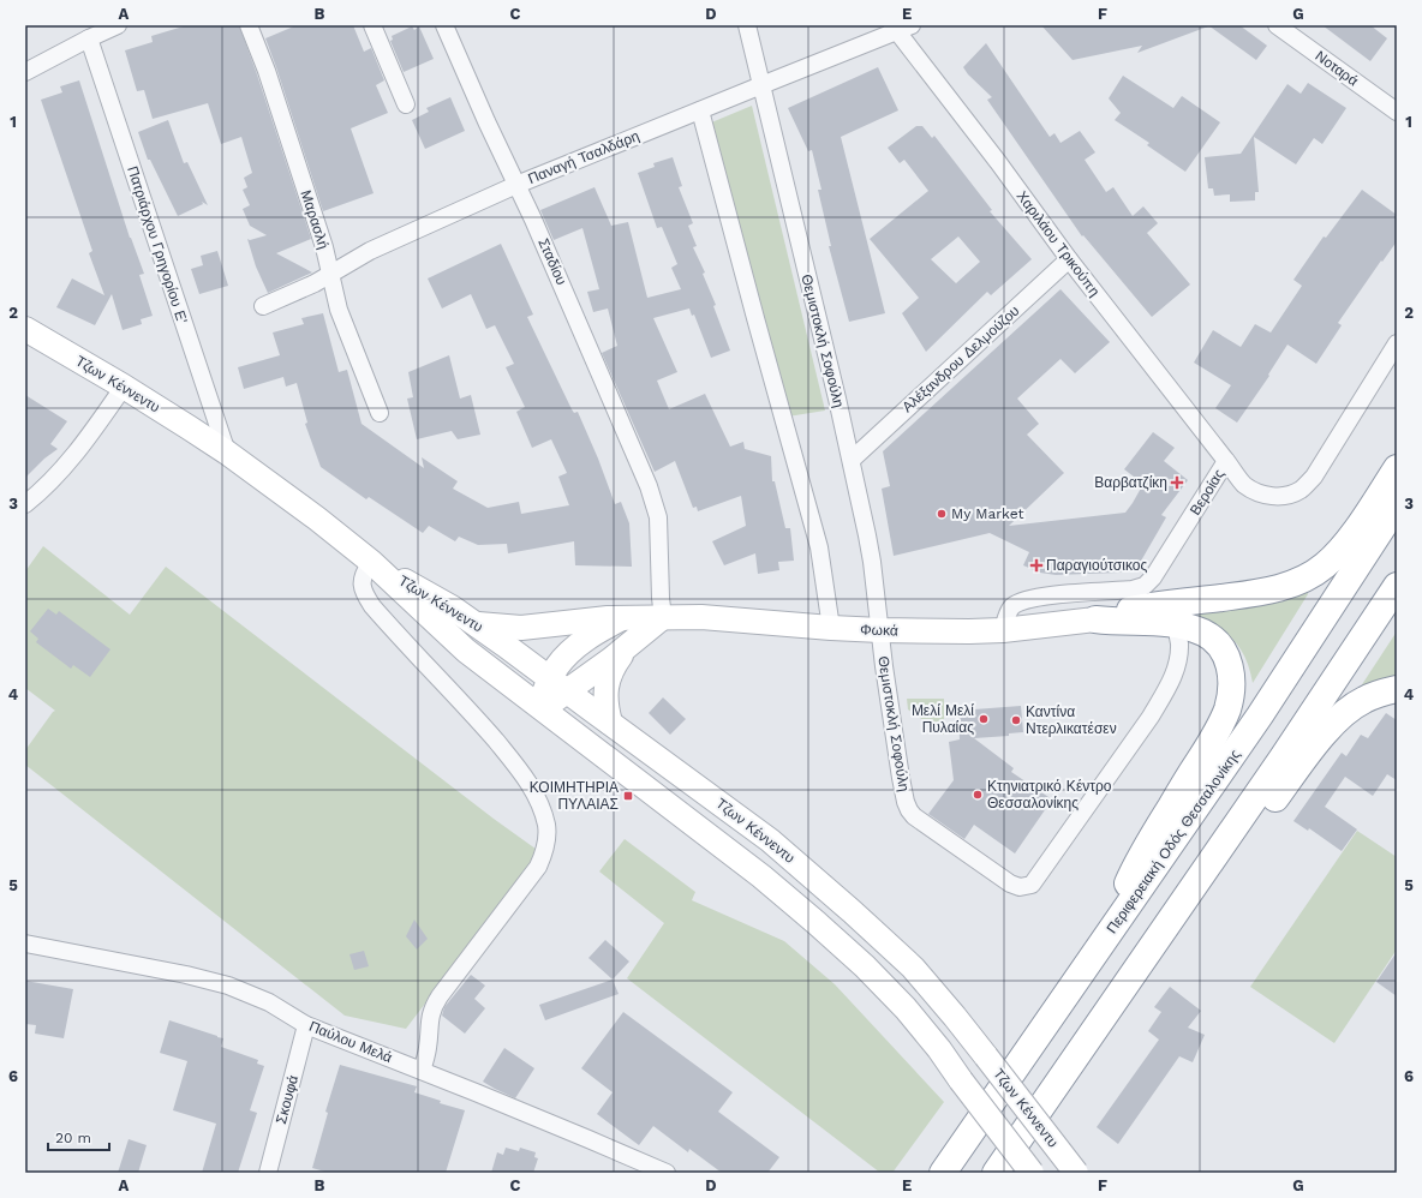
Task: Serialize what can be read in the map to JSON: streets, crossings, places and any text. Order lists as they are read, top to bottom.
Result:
{
  "streets": {
    "highway": ["Περιφερειακή Οδός Θεσσαλονίκης"],
    "main road": ["Τζων Κέννεντυ", "Φωκά"],
    "street": [
      "Νοταρά",
      "Παναγή Τσαλδάρη",
      "Μαρασλή",
      "Χαριλάου Τρικούπη",
      "Πατριάρχου Γρηγορίου Ε'",
      "Σταδίου",
      "Θεμιστοκλή Σοφούλη",
      "Αλέξανδρου Δελμούζου",
      "Βεροίας",
      "Παύλου Μελά",
      "Σκουφά"
    ]
  },
  "crossings": [
    ["Παναγή Τσαλδάρη", "Μαρασλή"],
    ["Παναγή Τσαλδάρη", "Χαριλάου Τρικούπη"],
    ["Παναγή Τσαλδάρη", "Σταδίου"],
    ["Παναγή Τσαλδάρη", "Θεμιστοκλή Σοφούλη"],
    ["Χαριλάου Τρικούπη", "Αλέξανδρου Δελμούζου"],
    ["Χαριλάου Τρικούπη", "Βεροίας"],
    ["Πατριάρχου Γρηγορίου Ε'", "Τζων Κέννεντυ"],
    ["Σταδίου", "Φωκά"],
    ["Θεμιστοκλή Σοφούλη", "Αλέξανδρου Δελμούζου"],
    ["Θεμιστοκλή Σοφούλη", "Φωκά"],
    ["Τζων Κέννεντυ", "Φωκά"],
    ["Βεροίας", "Φωκά"],
    ["Παύλου Μελά", "Σκουφά"]
  ],
  "places": {
    "health": ["Βαρβατζίκη", "Παραγιούτσικος"],
    "other": [
      "My Market",
      "Μελί Μελί Πυλαίας",
      "Καντίνα Ντερλικατέσεν",
      "Κτηνιατρικό Κέντρο Θεσσαλονίκης"
    ],
    "transit": ["ΚΟΙΜΗΤΗΡΙΑ ΠΥΛΑΙΑΣ"]
  },
  "scale_bar": "20 m",
  "grid": {
    "columns": [
      "A",
      "B",
      "C",
      "D",
      "E",
      "F",
      "G"
    ],
    "rows": [
      "1",
      "2",
      "3",
      "4",
      "5",
      "6"
    ]
  }
}
